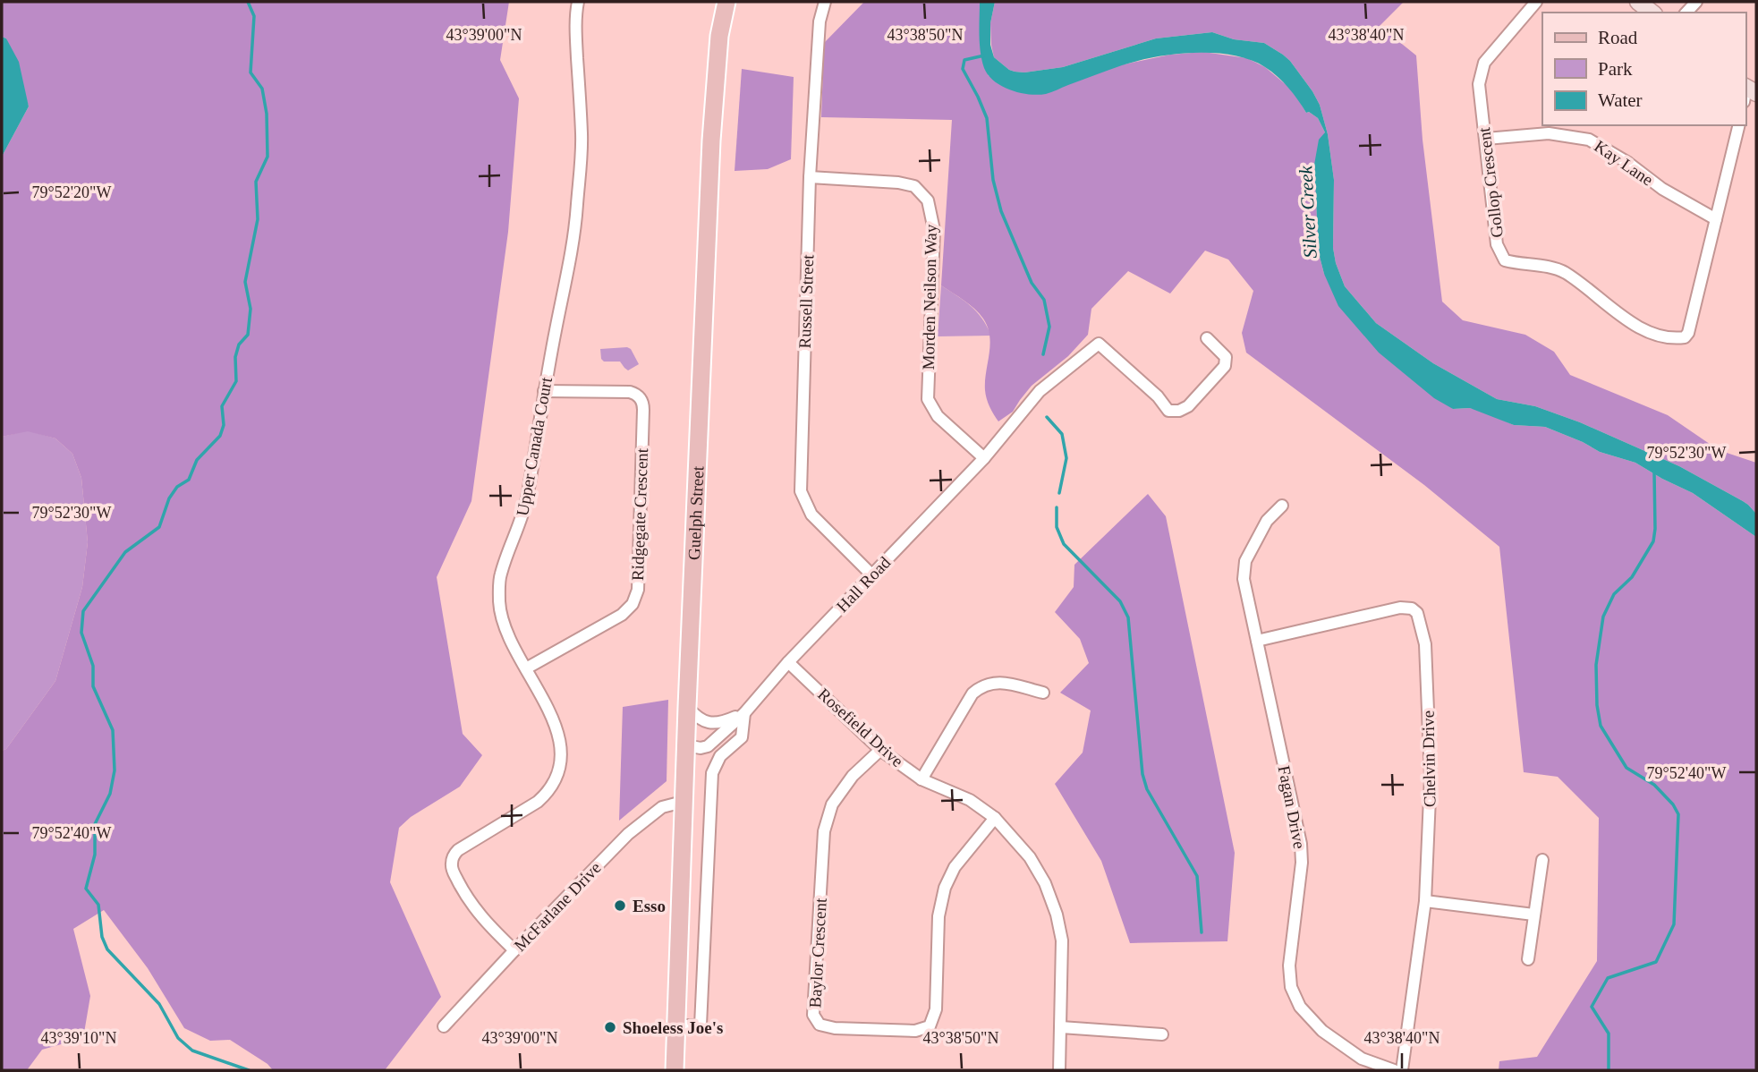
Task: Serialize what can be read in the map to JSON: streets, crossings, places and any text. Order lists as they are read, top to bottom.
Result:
{
  "streets": {
    "main road": ["Guelph Street"],
    "street": [
      "Kay Lane",
      "Gollop Crescent",
      "Morden Neilson Way",
      "Russell Street",
      "Upper Canada Court",
      "Ridgegate Crescent",
      "Hall Road",
      "Rosefield Drive",
      "Chelvin Drive",
      "Fagan Drive",
      "McFarlane Drive",
      "Baylor Crescent"
    ]
  },
  "crossings": [
    ["Kay Lane", "Gollop Crescent"],
    ["Morden Neilson Way", "Russell Street"],
    ["Morden Neilson Way", "Hall Road"],
    ["Russell Street", "Hall Road"],
    ["Upper Canada Court", "Ridgegate Crescent"],
    ["Upper Canada Court", "McFarlane Drive"],
    ["Guelph Street", "Hall Road"],
    ["Guelph Street", "McFarlane Drive"],
    ["Hall Road", "Rosefield Drive"],
    ["Rosefield Drive", "Baylor Crescent"],
    ["Chelvin Drive", "Fagan Drive"]
  ],
  "water": ["Silver Creek"],
  "places": ["Esso", "Shoeless Joe's"],
  "legend": ["Road", "Park", "Water"],
  "coordinates": [
    "43°39'00\"N",
    "43°38'50\"N",
    "43°38'40\"N",
    "79°52'20\"W",
    "79°52'30\"W",
    "79°52'40\"W",
    "43°39'10\"N"
  ]
}
